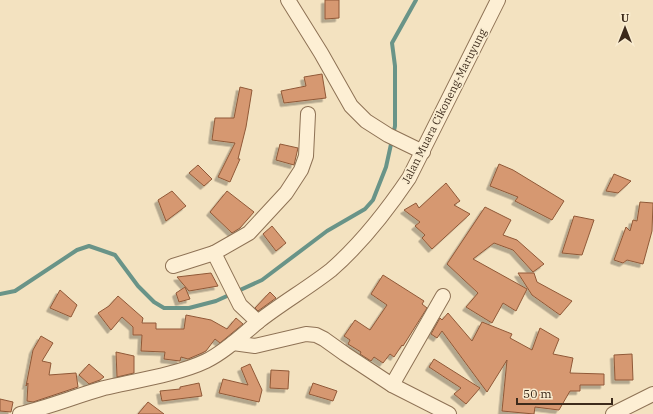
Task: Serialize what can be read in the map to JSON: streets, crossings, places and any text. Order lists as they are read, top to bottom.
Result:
{
  "streets": {
    "street": ["Jalan Muara Cikoneng-Maruyung"]
  },
  "scale_bar": "50 m",
  "north": "top"
}
